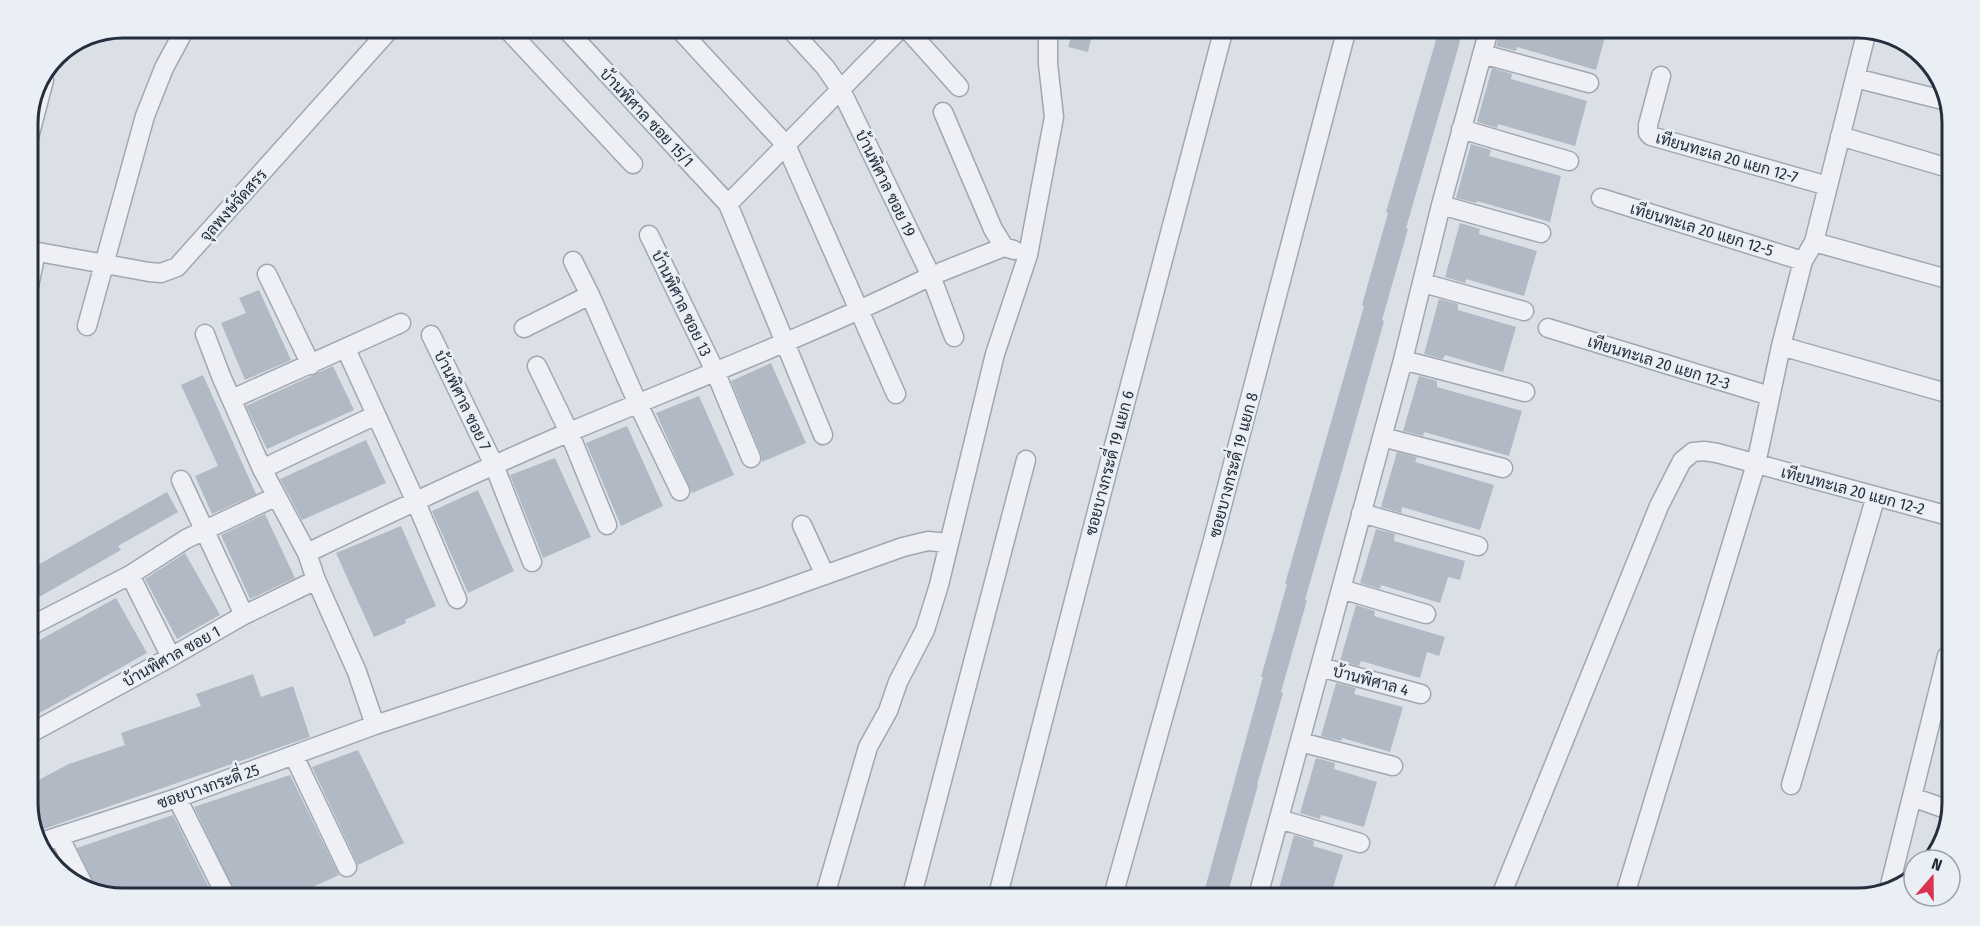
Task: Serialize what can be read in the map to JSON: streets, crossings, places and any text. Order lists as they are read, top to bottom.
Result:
{
  "streets": {
    "street": [
      "บ้านพิศาล ซอย 15/1",
      "เทียนทะเล 20 แยก 12-7",
      "บ้านพิศาล ซอย 19",
      "จุลพงษ์จัดสรร",
      "เทียนทะเล 20 แยก 12-5",
      "บ้านพิศาล ซอย 13",
      "เทียนทะเล 20 แยก 12-3",
      "บ้านพิศาล ซอย 7",
      "ซอยบางกระดี่ 19 แยก 6",
      "ซอยบางกระดี่ 19 แยก 8",
      "เทียนทะเล 20 แยก 12-2",
      "บ้านพิศาล ซอย 1",
      "บ้านพิศาล 4",
      "ซอยบางกระดี่ 25"
    ]
  },
  "north": "top"
}
